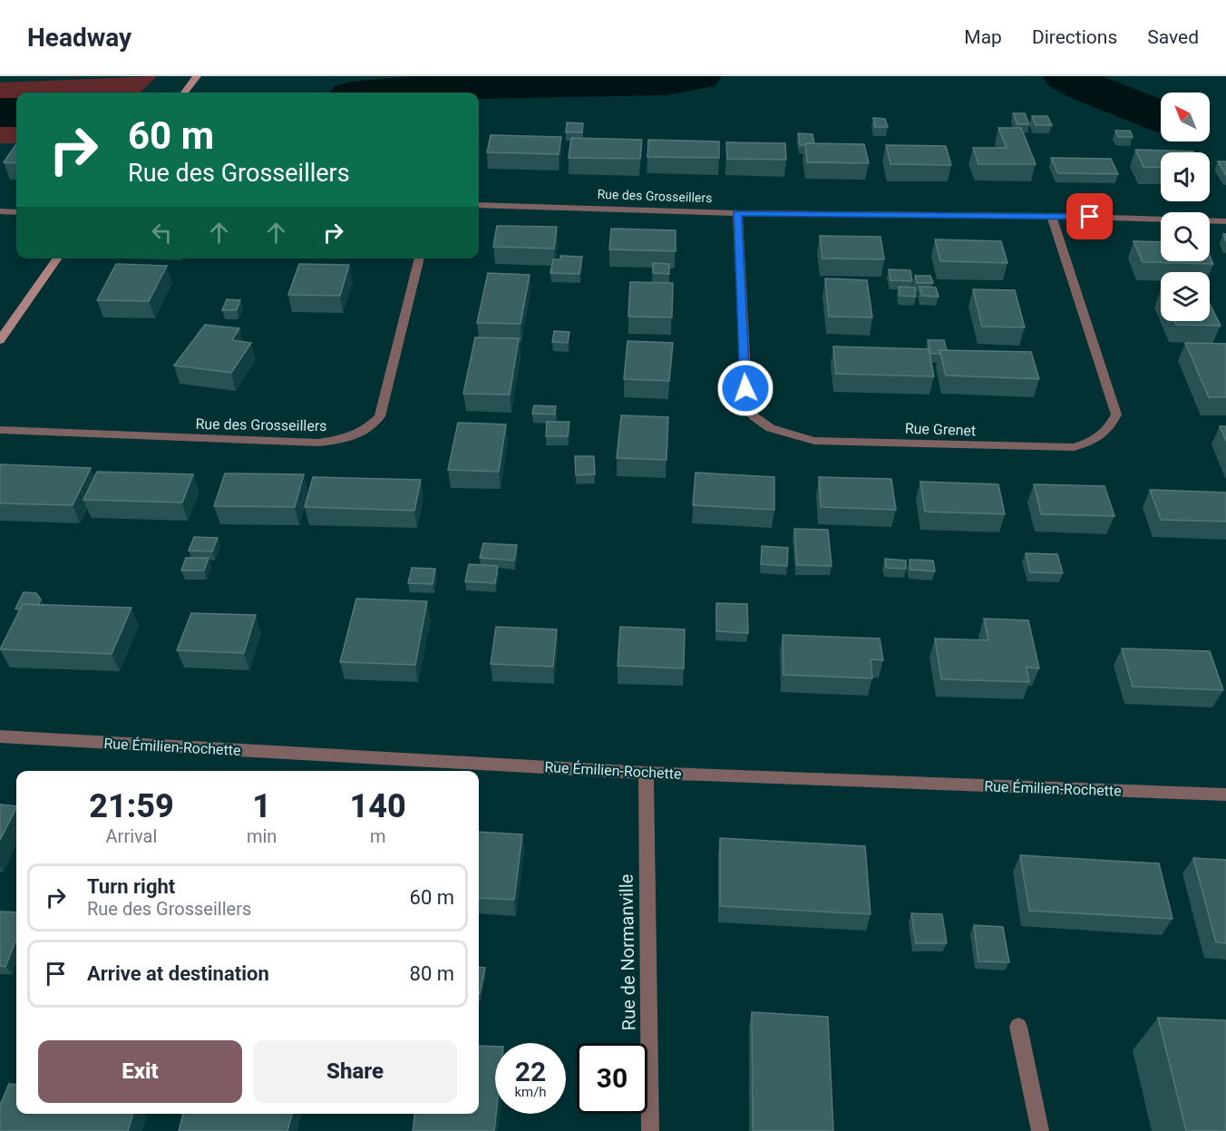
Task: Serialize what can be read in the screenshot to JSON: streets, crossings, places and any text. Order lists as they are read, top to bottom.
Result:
{
  "streets": {
    "street": [
      "Rue des Grosseillers",
      "Rue Grenet",
      "Rue Émilien-Rochette",
      "Rue de Normanville"
    ]
  },
  "crossings": [
    ["Rue des Grosseillers", "Rue Grenet"],
    ["Rue Émilien-Rochette", "Rue de Normanville"]
  ],
  "north": "top left",
  "page": {
    "header": "Headway",
    "nav": ["Map", "Directions", "Saved"],
    "turn": ["60 m", "Rue des Grosseillers"],
    "eta": [
      "21:59",
      "Arrival",
      "1",
      "min",
      "140",
      "m"
    ],
    "list": [
      {
        "name": "Turn right",
        "note": "Rue des Grosseillers",
        "value": "60 m"
      },
      {
        "name": "Arrive at destination",
        "value": "80 m"
      }
    ],
    "buttons": ["Exit", "Share"],
    "speed": "22 km/h",
    "limit": "30"
  }
}
